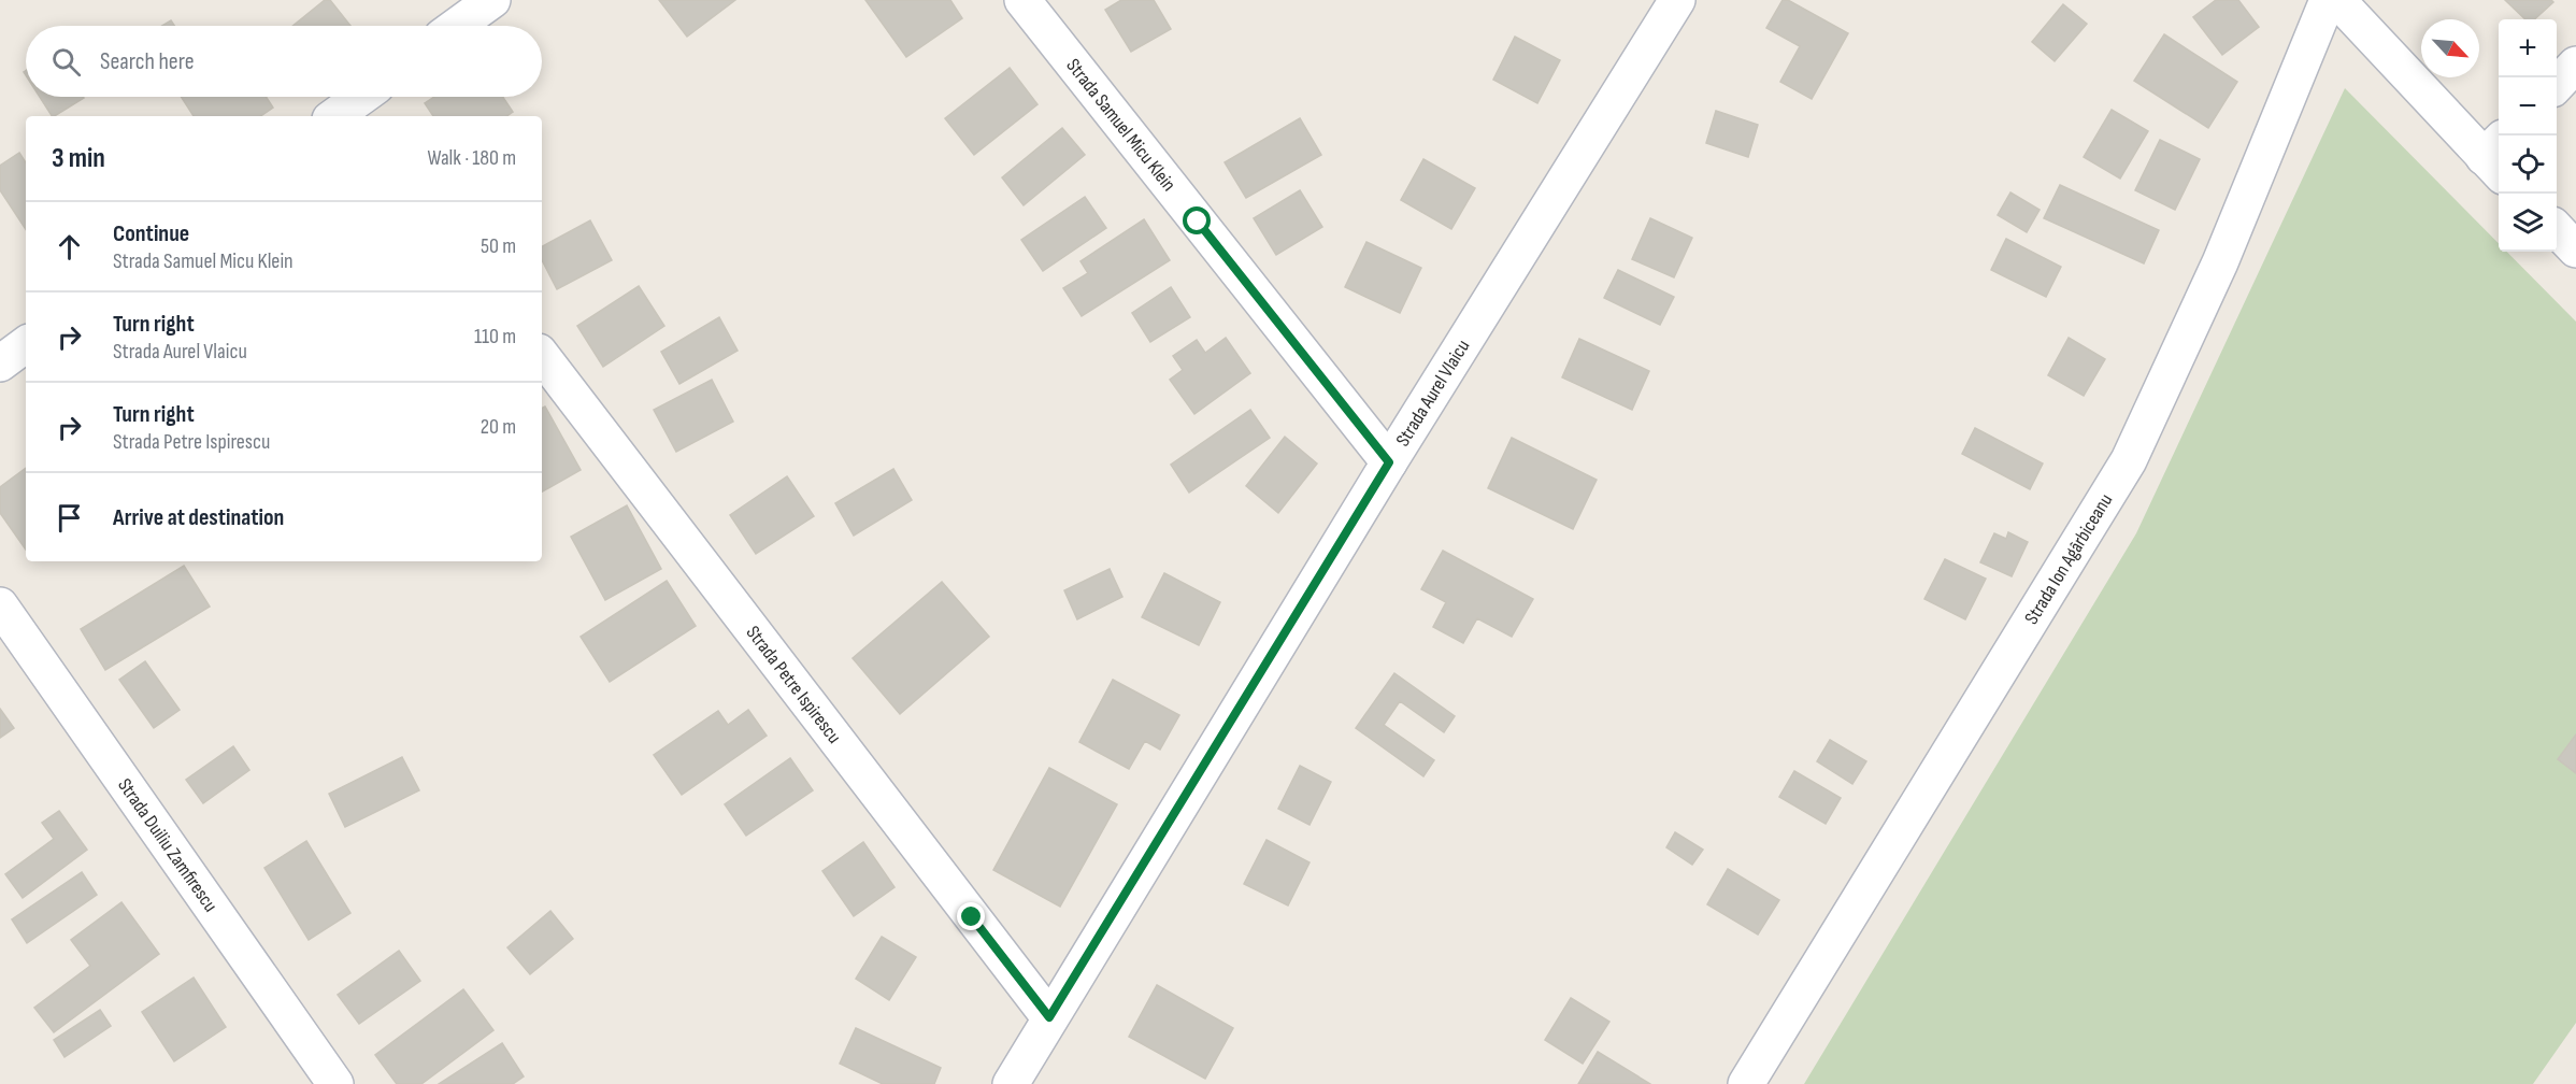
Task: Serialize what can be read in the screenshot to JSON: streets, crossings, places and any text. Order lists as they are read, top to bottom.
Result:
{
  "streets": {
    "street": [
      "Strada Samuel Micu Klein",
      "Strada Aurel Vlaicu",
      "Strada Ion Agârbiceanu",
      "Strada Petre Ispirescu",
      "Strada Duiliu Zamfirescu"
    ]
  },
  "crossings": [
    ["Strada Samuel Micu Klein", "Strada Aurel Vlaicu"],
    ["Strada Aurel Vlaicu", "Strada Petre Ispirescu"]
  ],
  "north": "bottom right",
  "page": {
    "map_buttons": ["+", "−"],
    "search": "Search here",
    "heading": ["3 min", "Walk · 180 m"],
    "list": [
      ["Continue", "Strada Samuel Micu Klein", "50 m"],
      ["Turn right", "Strada Aurel Vlaicu", "110 m"],
      ["Turn right", "Strada Petre Ispirescu", "20 m"],
      "Arrive at destination"
    ]
  }
}
